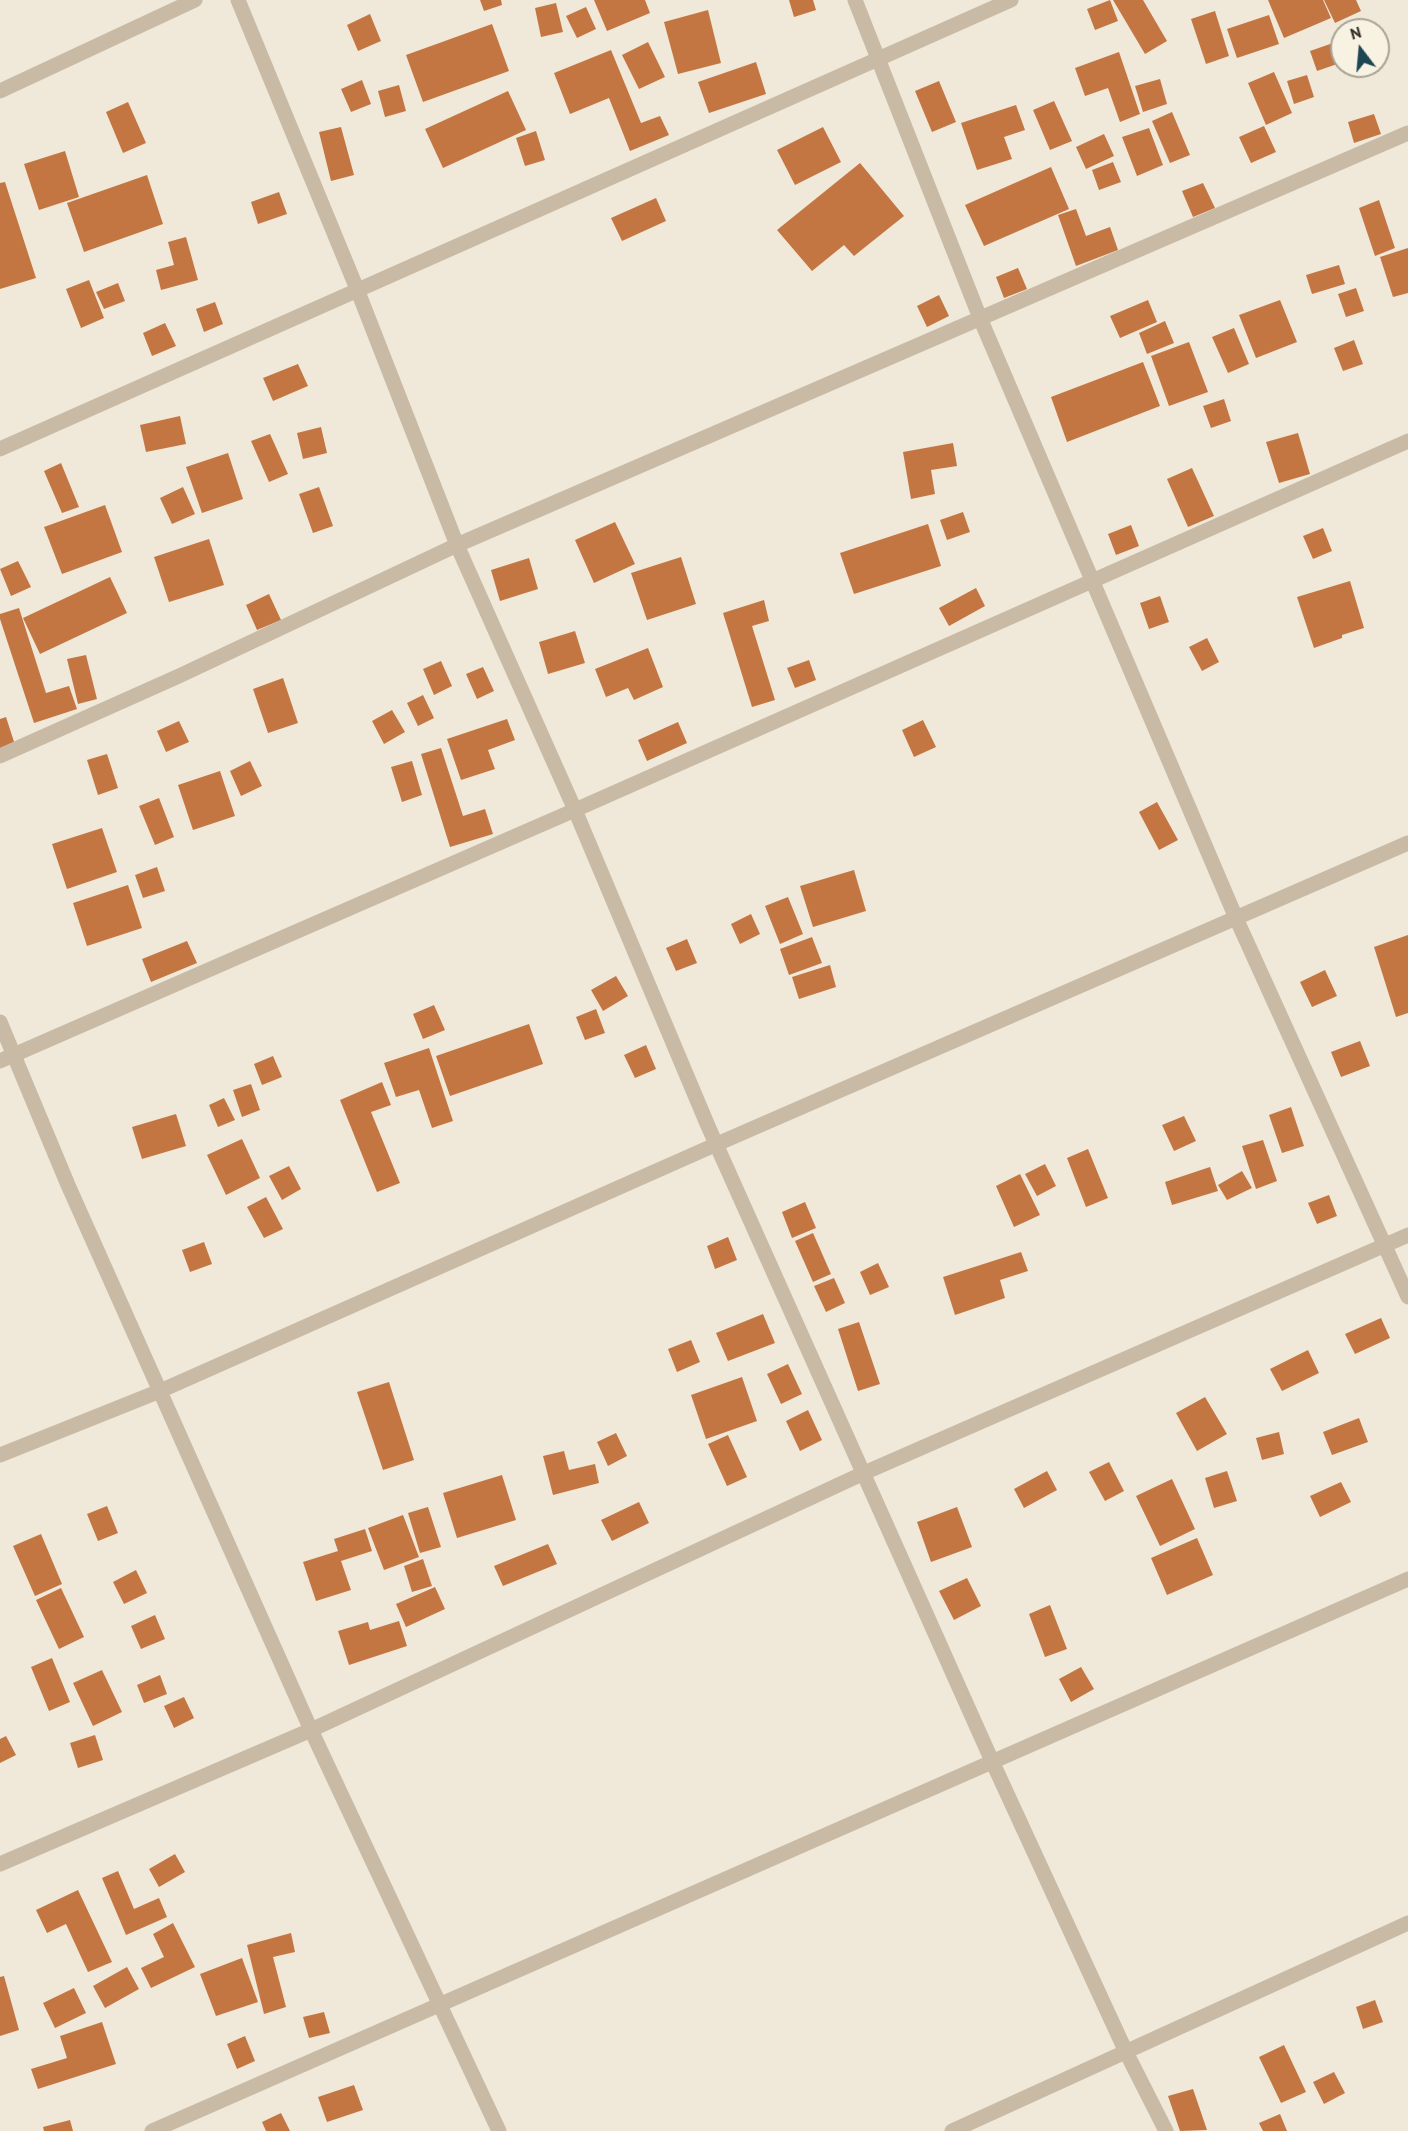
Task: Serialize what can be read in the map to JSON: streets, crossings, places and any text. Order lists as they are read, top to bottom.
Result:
{
  "north": "top"
}
